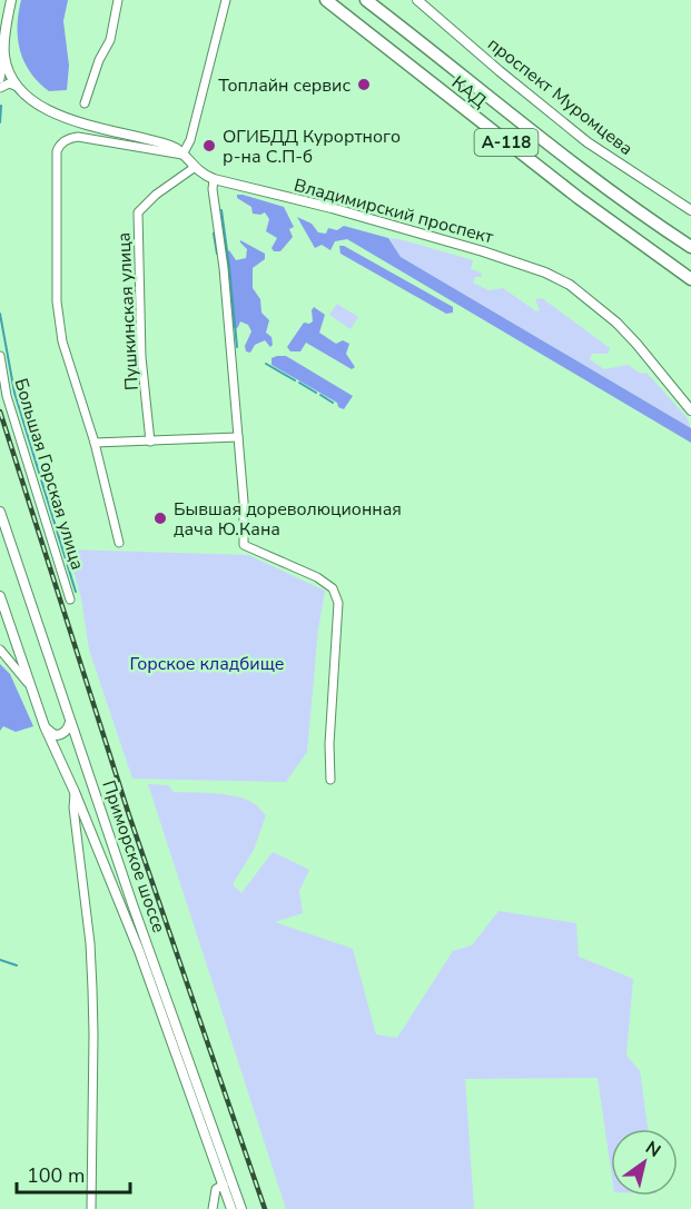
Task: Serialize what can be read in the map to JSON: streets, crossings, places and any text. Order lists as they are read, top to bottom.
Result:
{
  "streets": {
    "highway": ["КАД", "А-118"],
    "main road": ["проспект Муромцева", "Владимирский проспект", "Приморское шоссе"],
    "street": ["Пушкинская улица", "Большая Горская улица"]
  },
  "crossings": [
    ["Владимирский проспект", "Пушкинская улица"]
  ],
  "parks": ["Горское кладбище"],
  "places": ["Топлайн сервис", "ОГИБДД Курортного р-на С.П-б", "Бывшая дореволюционная дача Ю.Кана"],
  "scale_bar": "100 m",
  "north": "top right"
}
